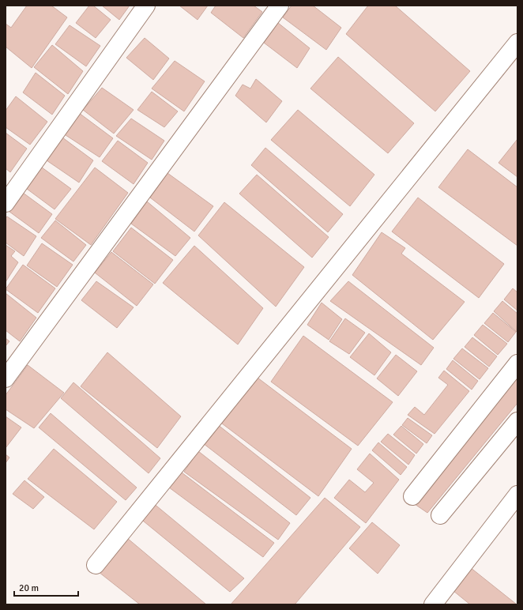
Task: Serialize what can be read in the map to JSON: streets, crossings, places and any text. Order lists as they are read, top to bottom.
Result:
{
  "scale_bar": "20 m"
}
